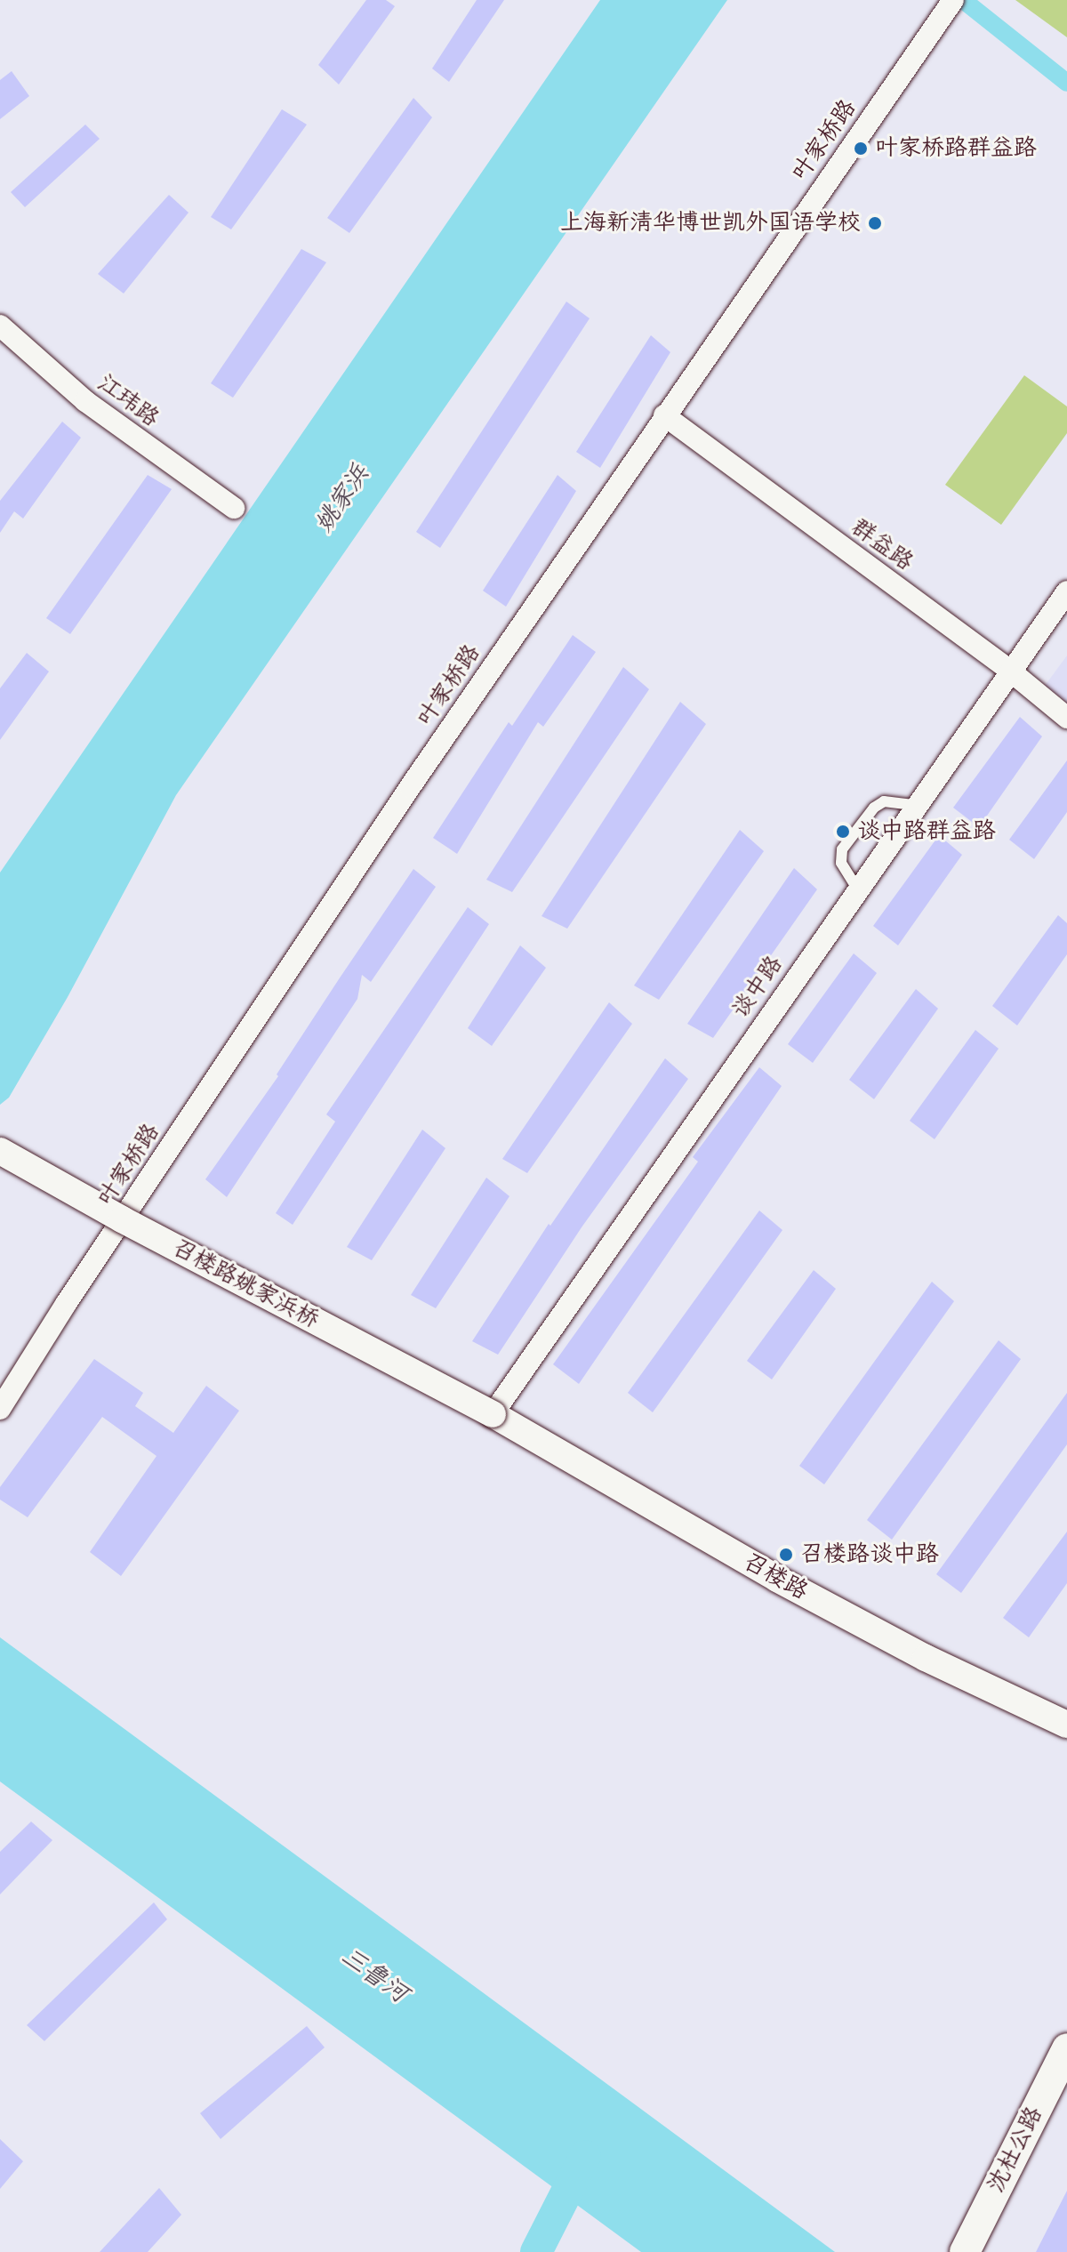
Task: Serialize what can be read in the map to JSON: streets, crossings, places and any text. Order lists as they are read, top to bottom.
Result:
{
  "streets": {
    "main road": ["沈杜公路"],
    "street": [
      "叶家桥路",
      "江玮路",
      "群益路",
      "谈中路",
      "召楼路姚家浜桥",
      "召楼路"
    ]
  },
  "crossings": [
    ["叶家桥路", "群益路"],
    ["群益路", "谈中路"],
    ["谈中路", "召楼路姚家浜桥"],
    ["谈中路", "召楼路"],
    ["召楼路姚家浜桥", "召楼路"]
  ],
  "water": ["姚家浜", "三鲁河"],
  "places": [
    "叶家桥路群益路",
    "上海新清华博世凯外国语学校",
    "谈中路群益路",
    "召楼路谈中路"
  ]
}
